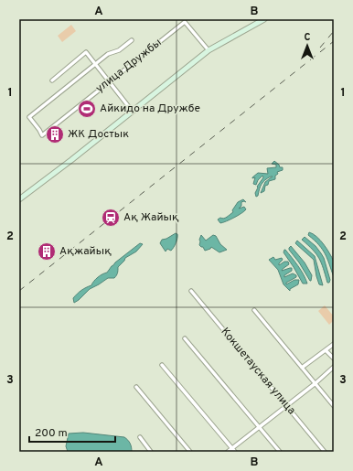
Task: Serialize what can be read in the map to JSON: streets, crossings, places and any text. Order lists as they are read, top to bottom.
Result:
{
  "streets": {
    "street": ["улица Дружбы", "Кокшетауская улица"]
  },
  "places": {
    "sports": ["Айкидо на Дружбе"],
    "building": ["ЖК Достык", "Ақжайық"],
    "station": ["Ақ Жайық"]
  },
  "scale_bar": "200 m",
  "north": "top",
  "grid": {
    "columns": ["A", "B"],
    "rows": ["1", "2", "3"]
  }
}
